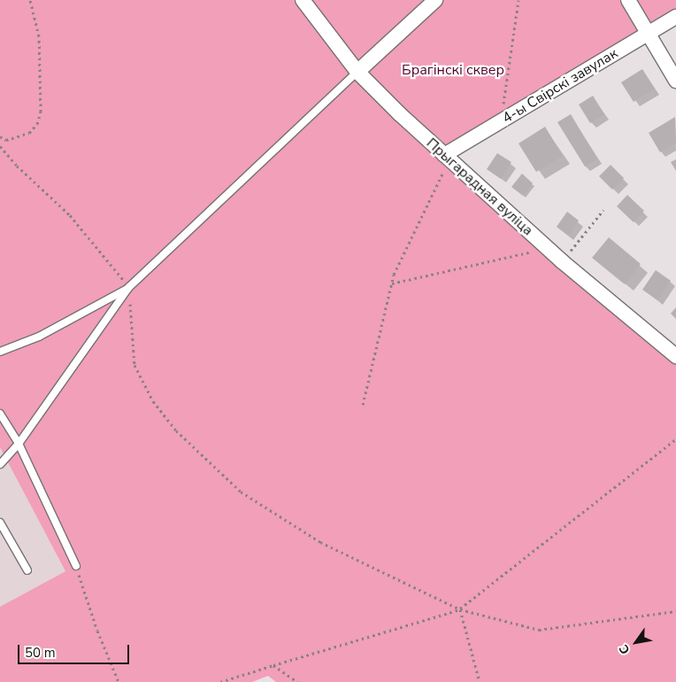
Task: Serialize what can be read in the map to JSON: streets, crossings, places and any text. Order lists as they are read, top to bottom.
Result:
{
  "streets": {
    "street": ["4-ы Свірскі завулак", "Прыгарадная вуліца"]
  },
  "crossings": [
    ["4-ы Свірскі завулак", "Прыгарадная вуліца"]
  ],
  "parks": ["Брагінскі сквер"],
  "scale_bar": "50 m",
  "north": "bottom left"
}
